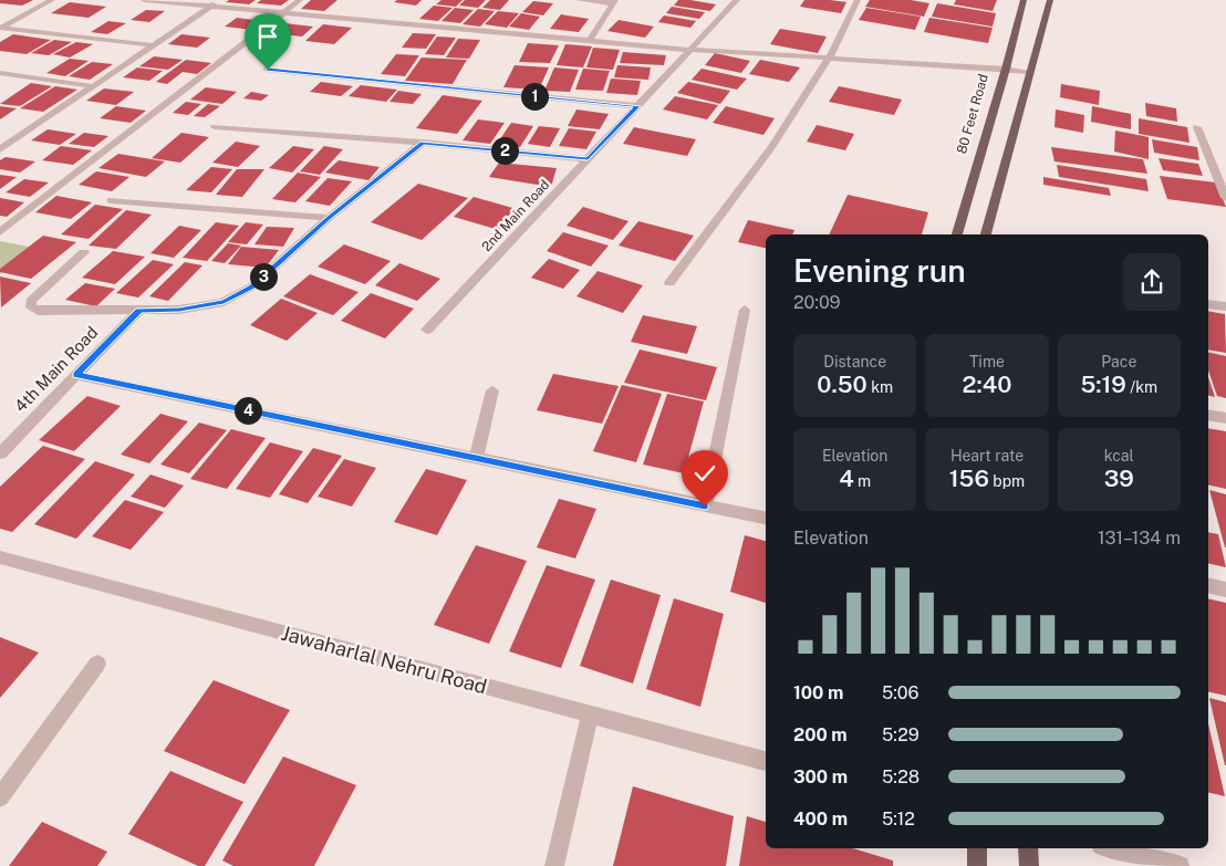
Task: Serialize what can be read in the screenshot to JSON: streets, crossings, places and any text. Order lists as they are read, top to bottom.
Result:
{
  "streets": {
    "main road": ["80 Feet Road"],
    "street": ["2nd Main Road", "4th Main Road", "Jawaharlal Nehru Road"]
  },
  "page": {
    "pins": [
      "1",
      "2",
      "3",
      "4"
    ],
    "heading": ["Evening run", "20:09"],
    "stats": [
      ["Distance", "0.50 km"],
      ["Time", "2:40"],
      ["Pace", "5:19 /km"],
      ["Elevation", "4 m"],
      ["Heart rate", "156 bpm"],
      ["kcal", "39"]
    ],
    "chart": ["Elevation", "131–134 m"],
    "list": [
      {
        "name": "100 m",
        "note": "5:06"
      },
      {
        "name": "200 m",
        "note": "5:29"
      },
      {
        "name": "300 m",
        "note": "5:28"
      },
      {
        "name": "400 m",
        "note": "5:12"
      }
    ]
  }
}
